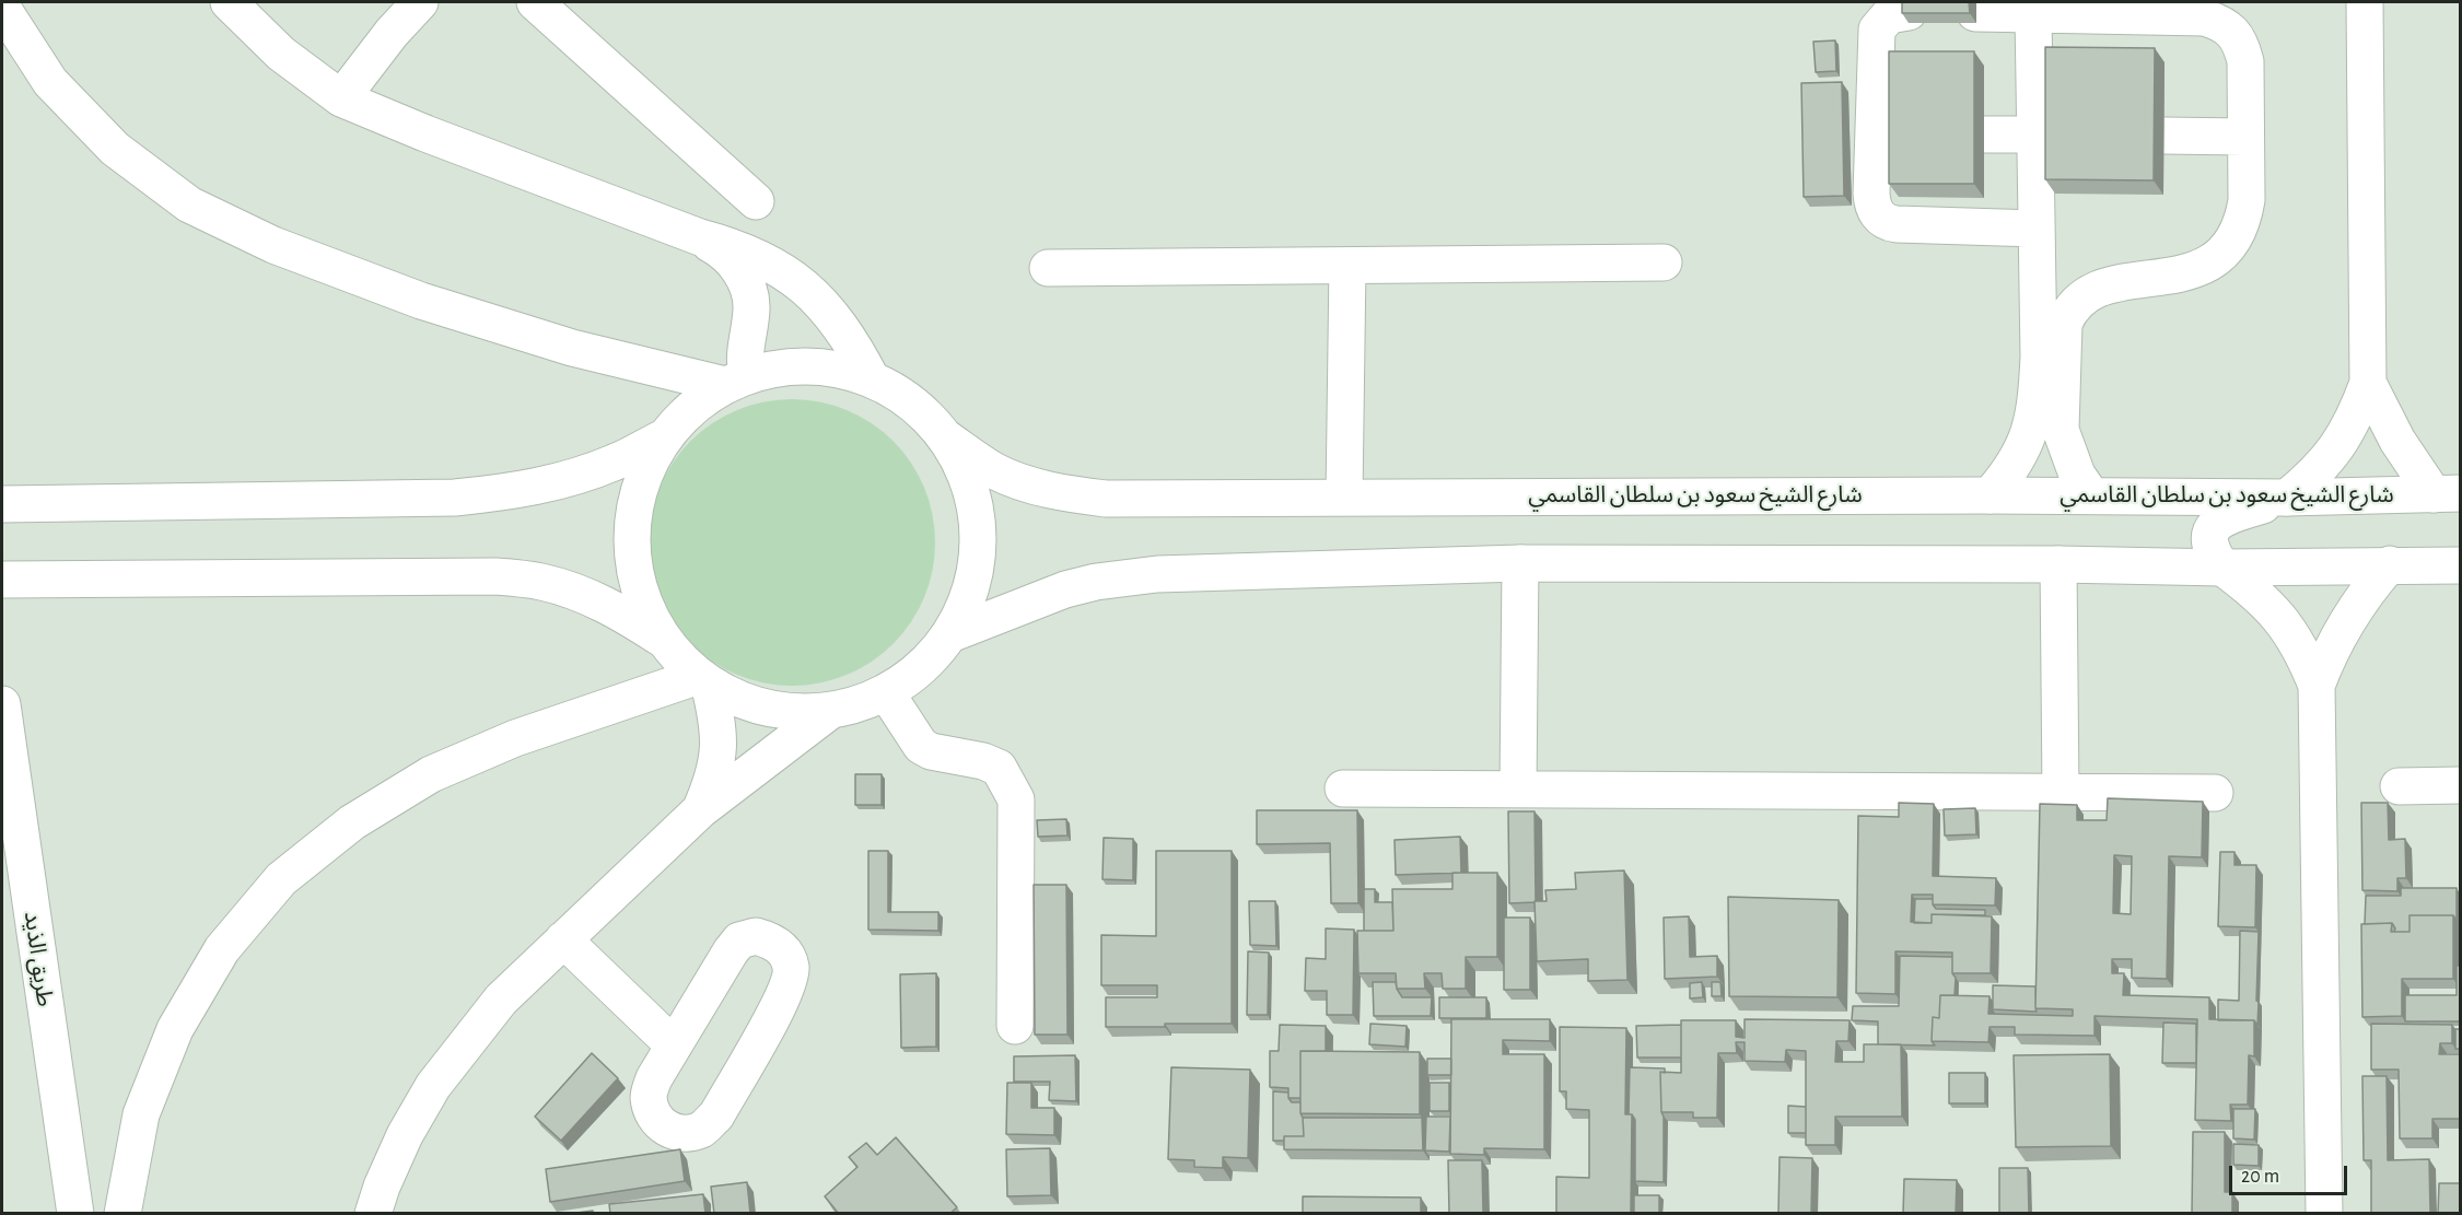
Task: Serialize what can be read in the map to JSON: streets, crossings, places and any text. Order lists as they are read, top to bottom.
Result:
{
  "streets": {
    "main road": ["شارع الشيخ سعود بن سلطان القاسمي", "طريق الذيد"]
  },
  "scale_bar": "20 m"
}
